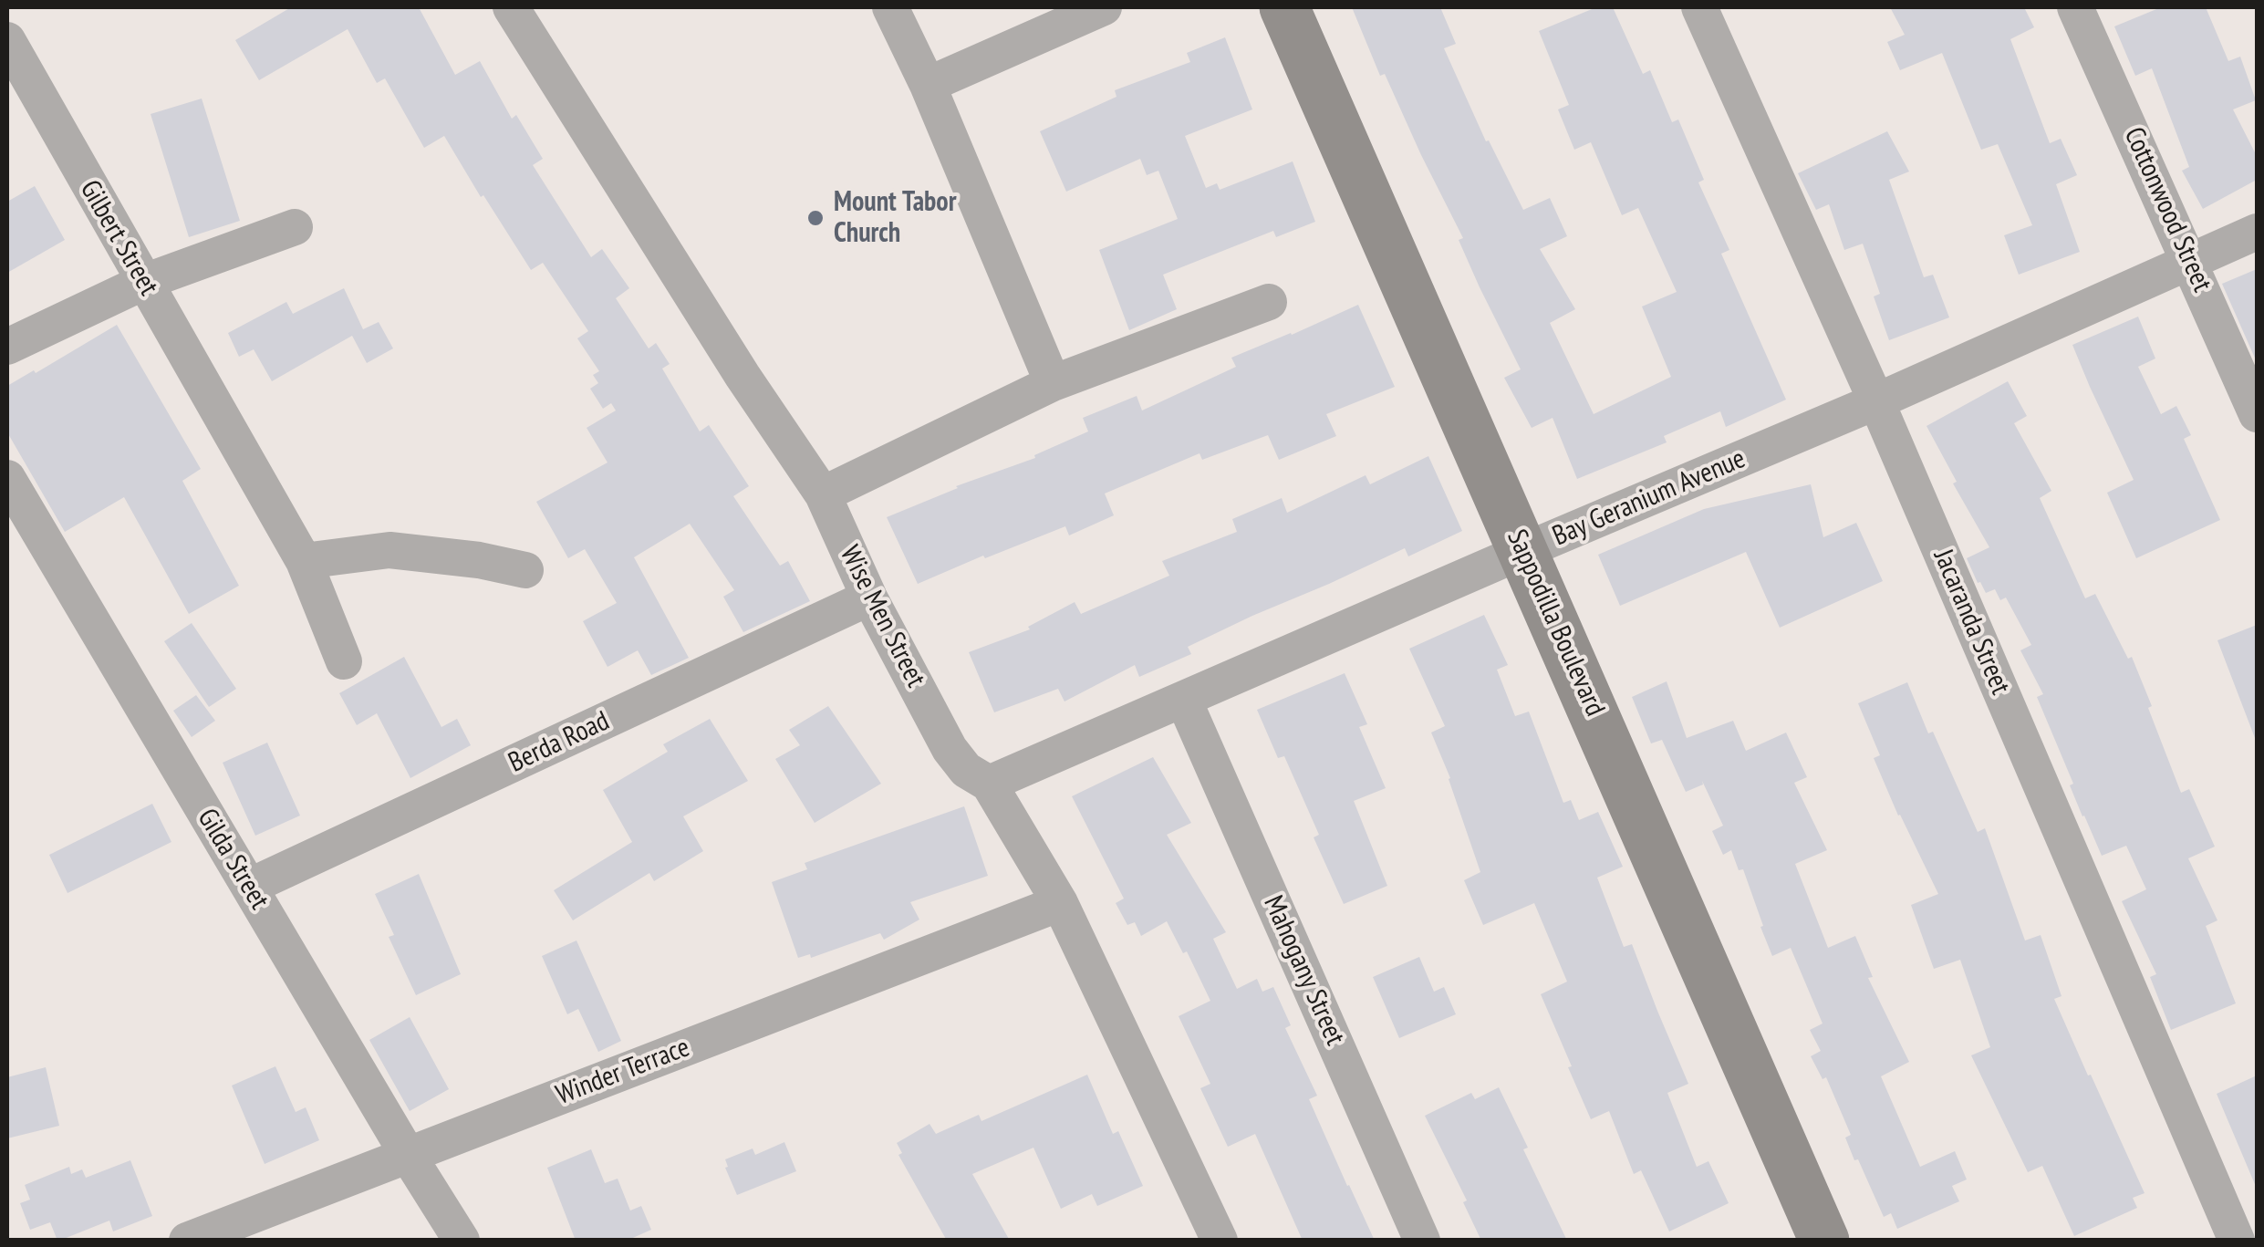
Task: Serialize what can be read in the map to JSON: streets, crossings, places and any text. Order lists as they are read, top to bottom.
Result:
{
  "streets": {
    "street": [
      "Cottonwood Street",
      "Gilbert Street",
      "Bay Geranium Avenue",
      "Wise Men Street",
      "Jacaranda Street",
      "Sappodilla Boulevard",
      "Berda Road",
      "Gilda Street",
      "Mahogany Street",
      "Winder Terrace"
    ]
  },
  "crossings": [
    ["Cottonwood Street", "Bay Geranium Avenue"],
    ["Bay Geranium Avenue", "Wise Men Street"],
    ["Bay Geranium Avenue", "Jacaranda Street"],
    ["Bay Geranium Avenue", "Sappodilla Boulevard"],
    ["Bay Geranium Avenue", "Mahogany Street"],
    ["Wise Men Street", "Berda Road"],
    ["Wise Men Street", "Winder Terrace"],
    ["Berda Road", "Gilda Street"],
    ["Gilda Street", "Winder Terrace"]
  ],
  "places": ["Mount Tabor Church"]
}
